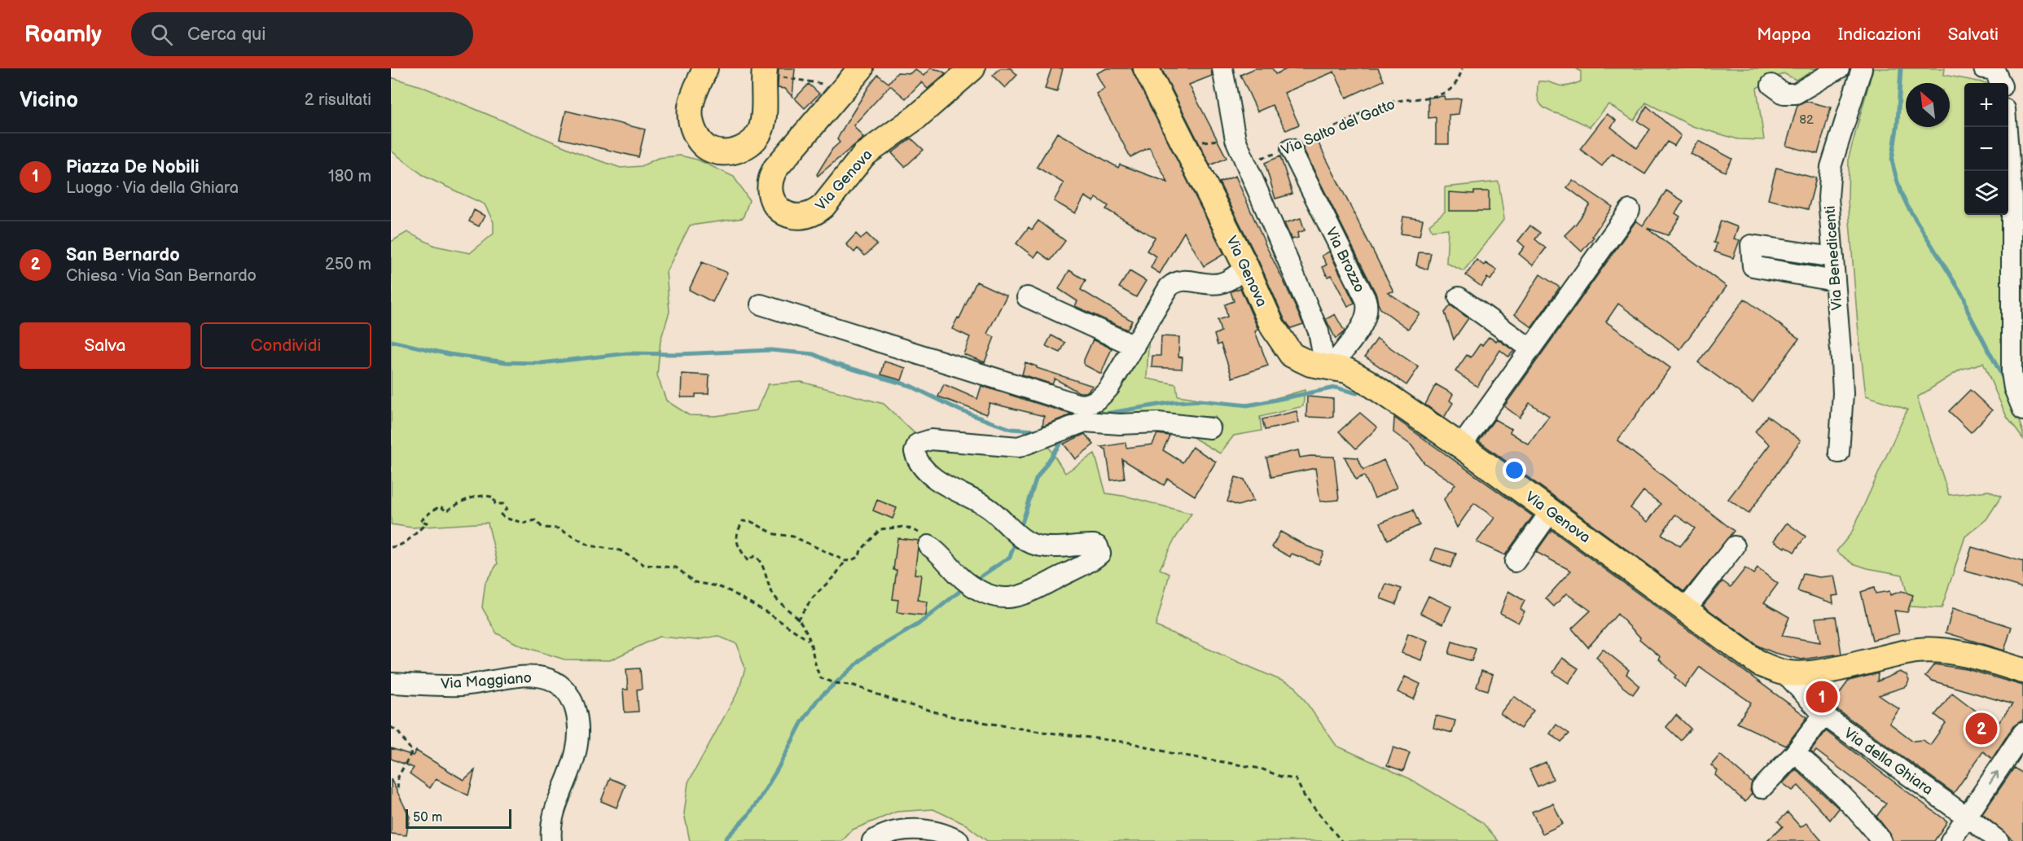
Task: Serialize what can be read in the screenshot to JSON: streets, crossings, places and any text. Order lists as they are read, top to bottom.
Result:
{
  "streets": {
    "main road": ["Via Genova"],
    "street": [
      "Via Benedicenti",
      "Via Brozzo",
      "Via Maggiano",
      "Via della Ghiara"
    ],
    "path": ["Via Salto del Gatto"]
  },
  "crossings": [
    ["Via Salto del Gatto", "Via Brozzo"],
    ["Via Genova", "Via Brozzo"],
    ["Via Genova", "Via della Ghiara"]
  ],
  "house_numbers": ["82"],
  "scale_bar": "50 m",
  "north": "top left",
  "page": {
    "header": "Roamly",
    "search": "Cerca qui",
    "nav": ["Mappa", "Indicazioni", "Salvati"],
    "heading": ["Vicino", "2 risultati"],
    "map_buttons": ["+", "−"],
    "list": [
      {
        "mark": "1",
        "name": "Piazza De Nobili",
        "note": "Luogo · Via della Ghiara",
        "value": "180 m"
      },
      {
        "mark": "2",
        "name": "San Bernardo",
        "note": "Chiesa · Via San Bernardo",
        "value": "250 m"
      }
    ],
    "buttons": ["Salva", "Condividi"],
    "pins": ["1", "2"],
    "scale": "50 m"
  }
}
